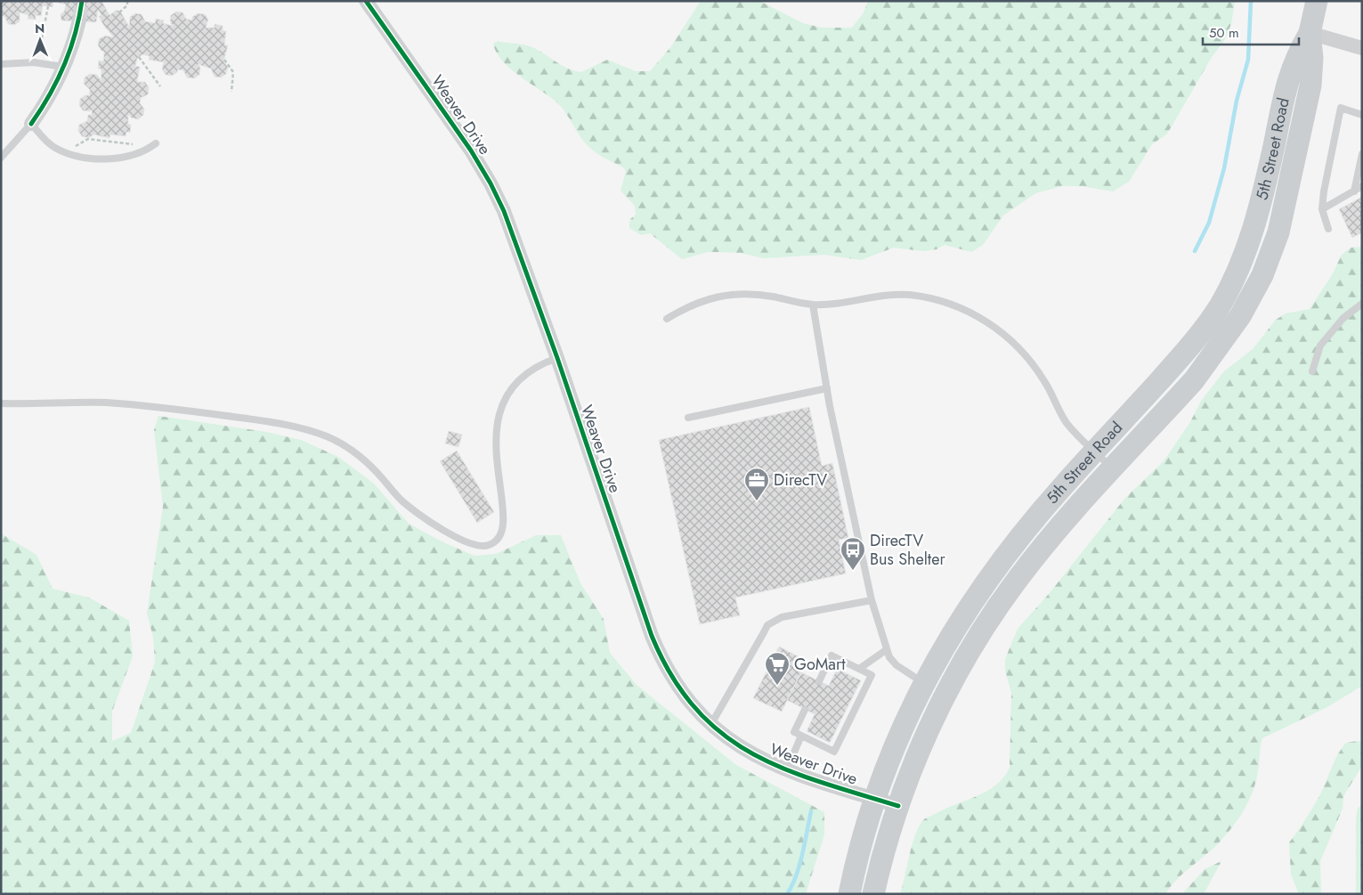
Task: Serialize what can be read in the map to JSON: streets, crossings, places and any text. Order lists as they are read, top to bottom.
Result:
{
  "streets": {
    "main road": ["5th Street Road"],
    "street": ["Weaver Drive"]
  },
  "crossings": [
    ["Weaver Drive", "5th Street Road"]
  ],
  "places": {
    "office": ["DirecTV"],
    "bus stop": ["DirecTV Bus Shelter"],
    "supermarket": ["GoMart"]
  },
  "scale_bar": "50 m",
  "north": "top"
}
